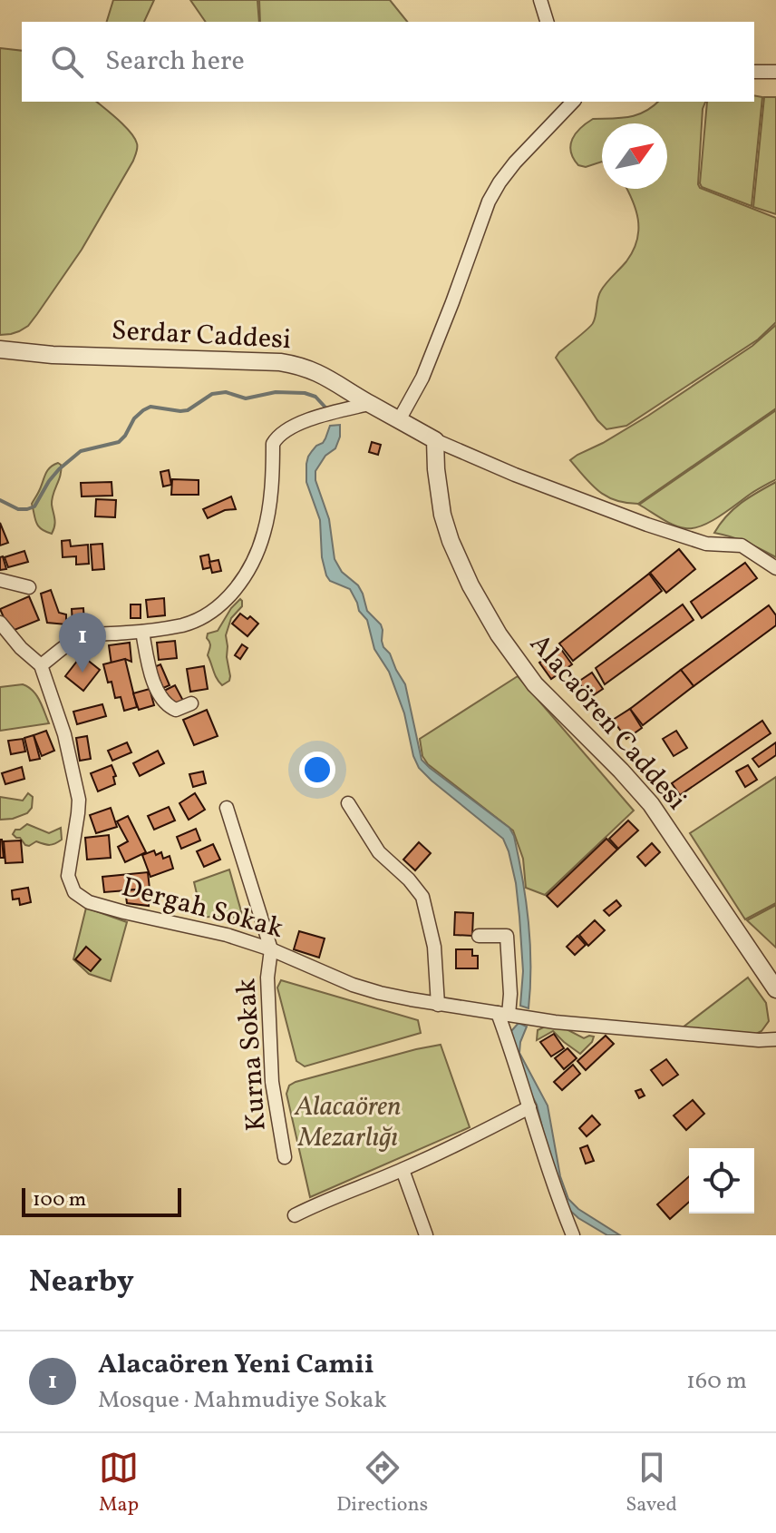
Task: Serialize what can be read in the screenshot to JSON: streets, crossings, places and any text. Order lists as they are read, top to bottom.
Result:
{
  "streets": {
    "street": [
      "Serdar Caddesi",
      "Alacaören Caddesi",
      "Dergah Sokak",
      "Kurna Sokak"
    ]
  },
  "crossings": [
    ["Serdar Caddesi", "Alacaören Caddesi"],
    ["Dergah Sokak", "Kurna Sokak"]
  ],
  "parks": ["Alacaören Mezarlığı"],
  "scale_bar": "100 m",
  "north": "top right",
  "page": {
    "search": "Search here",
    "pins": "1",
    "scale": "100 m",
    "heading": "Nearby",
    "list": [
      {
        "mark": "1",
        "name": "Alacaören Yeni Camii",
        "note": "Mosque · Mahmudiye Sokak",
        "value": "160 m"
      }
    ],
    "nav": ["Map", "Directions", "Saved"]
  }
}
